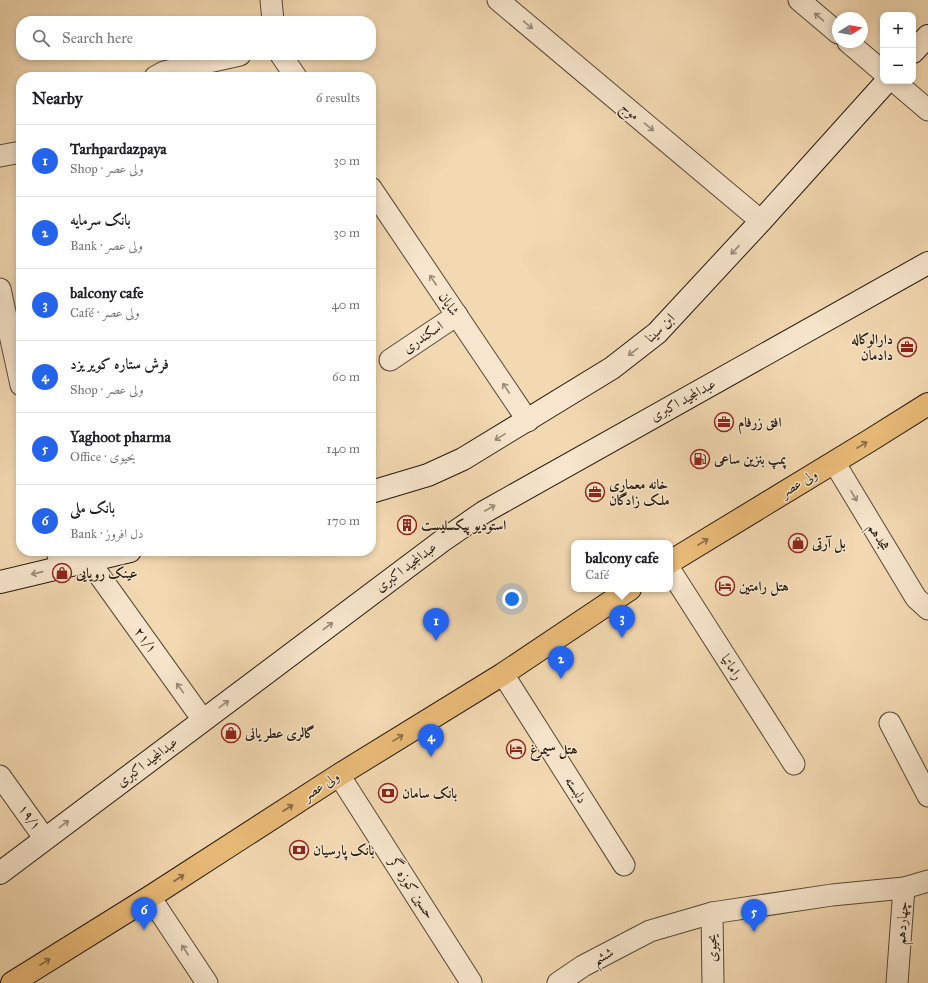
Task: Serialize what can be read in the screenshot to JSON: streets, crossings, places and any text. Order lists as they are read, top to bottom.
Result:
{
  "streets": {
    "main road": ["ولی عصر"],
    "street": [
      "موج",
      "شایان",
      "ابن سینا",
      "اسکندری",
      "عبدالمجید اکبری",
      "هجدهم",
      "۲۱/۱",
      "راماتیا",
      "دلبسته",
      "۱۹/۱",
      "حسین کوزه گر",
      "چهاردهم",
      "یحیوی",
      "ششم"
    ]
  },
  "crossings": [
    ["موج", "ابن سینا"],
    ["شایان", "ابن سینا"],
    ["شایان", "اسکندری"],
    ["عبدالمجید اکبری", "۲۱/۱"],
    ["عبدالمجید اکبری", "۱۹/۱"],
    ["ولی عصر", "هجدهم"],
    ["ولی عصر", "دلبسته"],
    ["ولی عصر", "حسین کوزه گر"],
    ["چهاردهم", "ششم"],
    ["یحیوی", "ششم"]
  ],
  "one_way": [
    "موج",
    "شایان",
    "ابن سینا",
    "عبدالمجید اکبری",
    "ولی عصر",
    "هجدهم",
    "۲۱/۱"
  ],
  "places": {
    "office": ["دارالوکاله دادمان", "افق زرفام", "خانه معماری ملک زادگان"],
    "fuel station": ["پمپ بنزین ساعی"],
    "building": ["استودیو پیکسلیست"],
    "shop": ["بل آرتی", "عینک رویایی", "گالری عطر یانی"],
    "hotel": ["هتل رامتین", "هتل سیمرغ"],
    "bank": ["بانک سامان", "بانک پارسیان"]
  },
  "north": "right",
  "page": {
    "map_buttons": ["+", "−"],
    "search": "Search here",
    "heading": ["Nearby", "6 results"],
    "list": [
      {
        "mark": "1",
        "name": "Tarhpardazpaya",
        "note": "Shop · ولی عصر",
        "value": "30 m"
      },
      {
        "mark": "2",
        "name": "بانک سرمایه",
        "note": "Bank · ولی عصر",
        "value": "30 m"
      },
      {
        "mark": "3",
        "name": "balcony cafe",
        "note": "Café · ولی عصر",
        "value": "40 m"
      },
      {
        "mark": "4",
        "name": "فرش ستاره کویر یزد",
        "note": "Shop · ولی عصر",
        "value": "60 m"
      },
      {
        "mark": "5",
        "name": "Yaghoot pharma",
        "note": "Office · یحیوی",
        "value": "140 m"
      },
      {
        "mark": "6",
        "name": "بانک ملی",
        "note": "Bank · دل افروز",
        "value": "170 m"
      }
    ],
    "popup": ["balcony cafe", "Café"],
    "pins": [
      "3",
      "1",
      "2",
      "4",
      "6",
      "5"
    ]
  }
}
